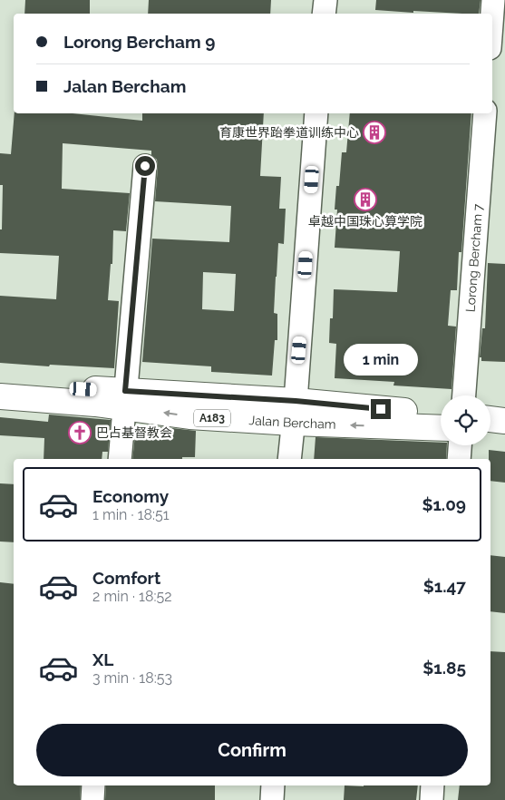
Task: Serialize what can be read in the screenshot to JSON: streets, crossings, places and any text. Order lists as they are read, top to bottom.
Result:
{
  "streets": {
    "main road": ["A183", "Jalan Bercham"],
    "street": ["Lorong Bercham 7"]
  },
  "places": {
    "building": ["育康世界跆拳道训练中心", "卓越中国珠心算学院"],
    "church": ["巴占基督教会"]
  },
  "page": {
    "banner": ["Lorong Bercham 9", "Jalan Bercham"],
    "bubble": "1 min",
    "list": [
      {
        "name": "Economy",
        "note": "1 min · 18:51",
        "value": "$1.09"
      },
      {
        "name": "Comfort",
        "note": "2 min · 18:52",
        "value": "$1.47"
      },
      {
        "name": "XL",
        "note": "3 min · 18:53",
        "value": "$1.85"
      }
    ],
    "buttons": "Confirm"
  }
}
